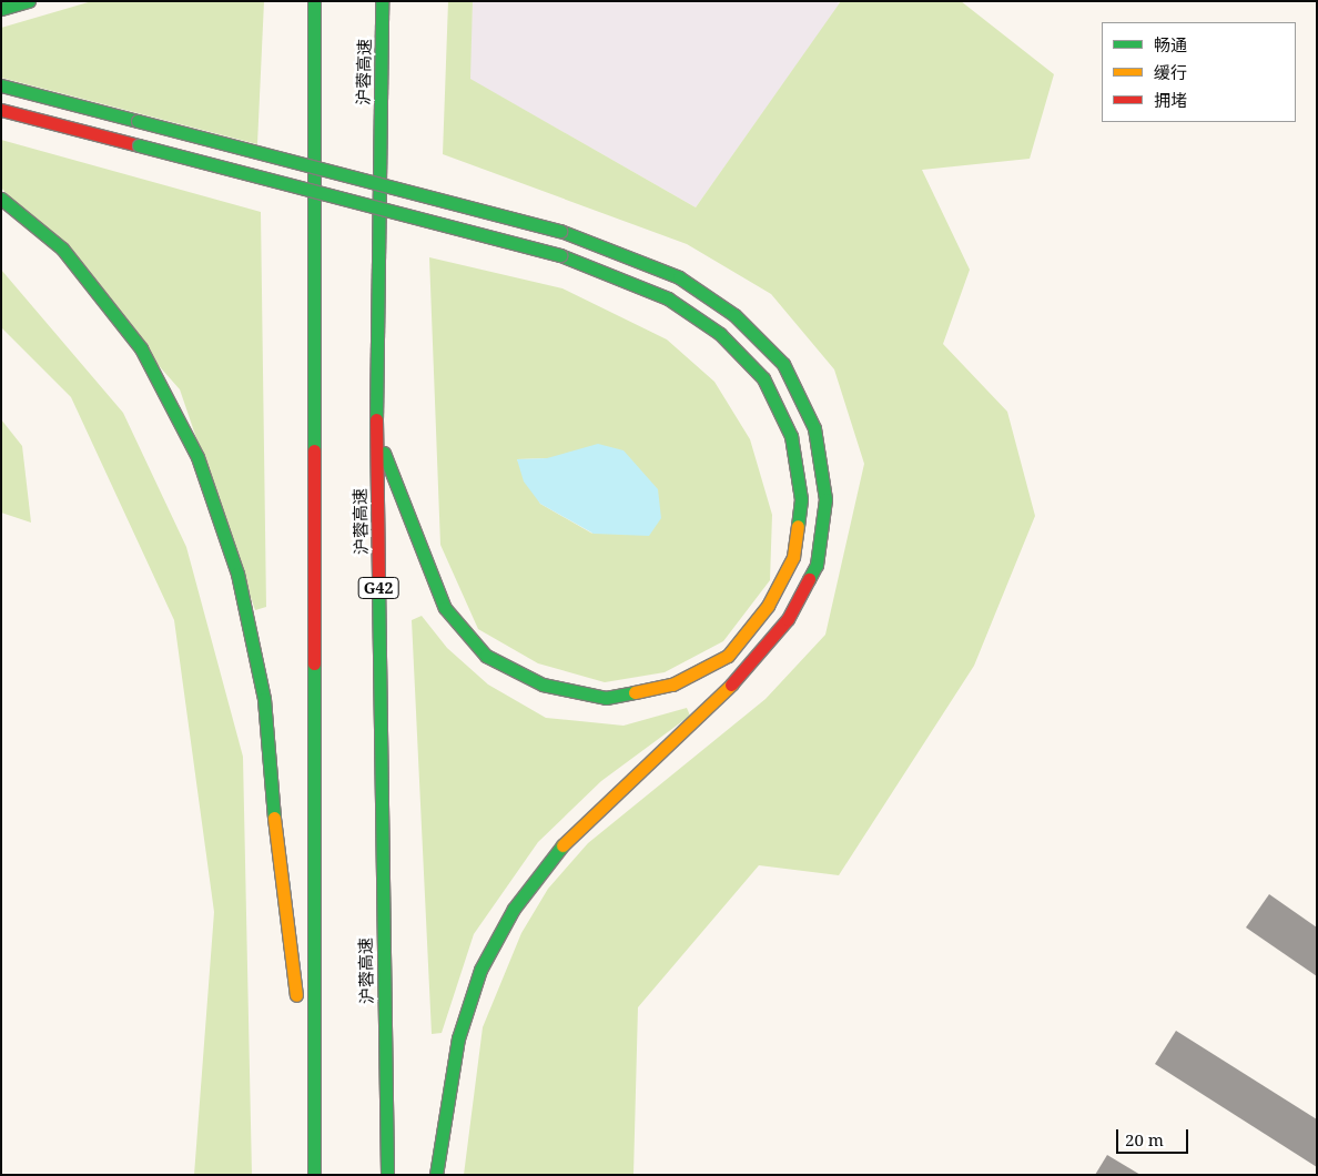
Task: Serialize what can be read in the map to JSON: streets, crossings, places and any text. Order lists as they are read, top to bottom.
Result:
{
  "streets": {
    "highway": ["沪蓉高速", "G42"]
  },
  "legend": ["畅通", "缓行", "拥堵"],
  "scale_bar": "20 m"
}
